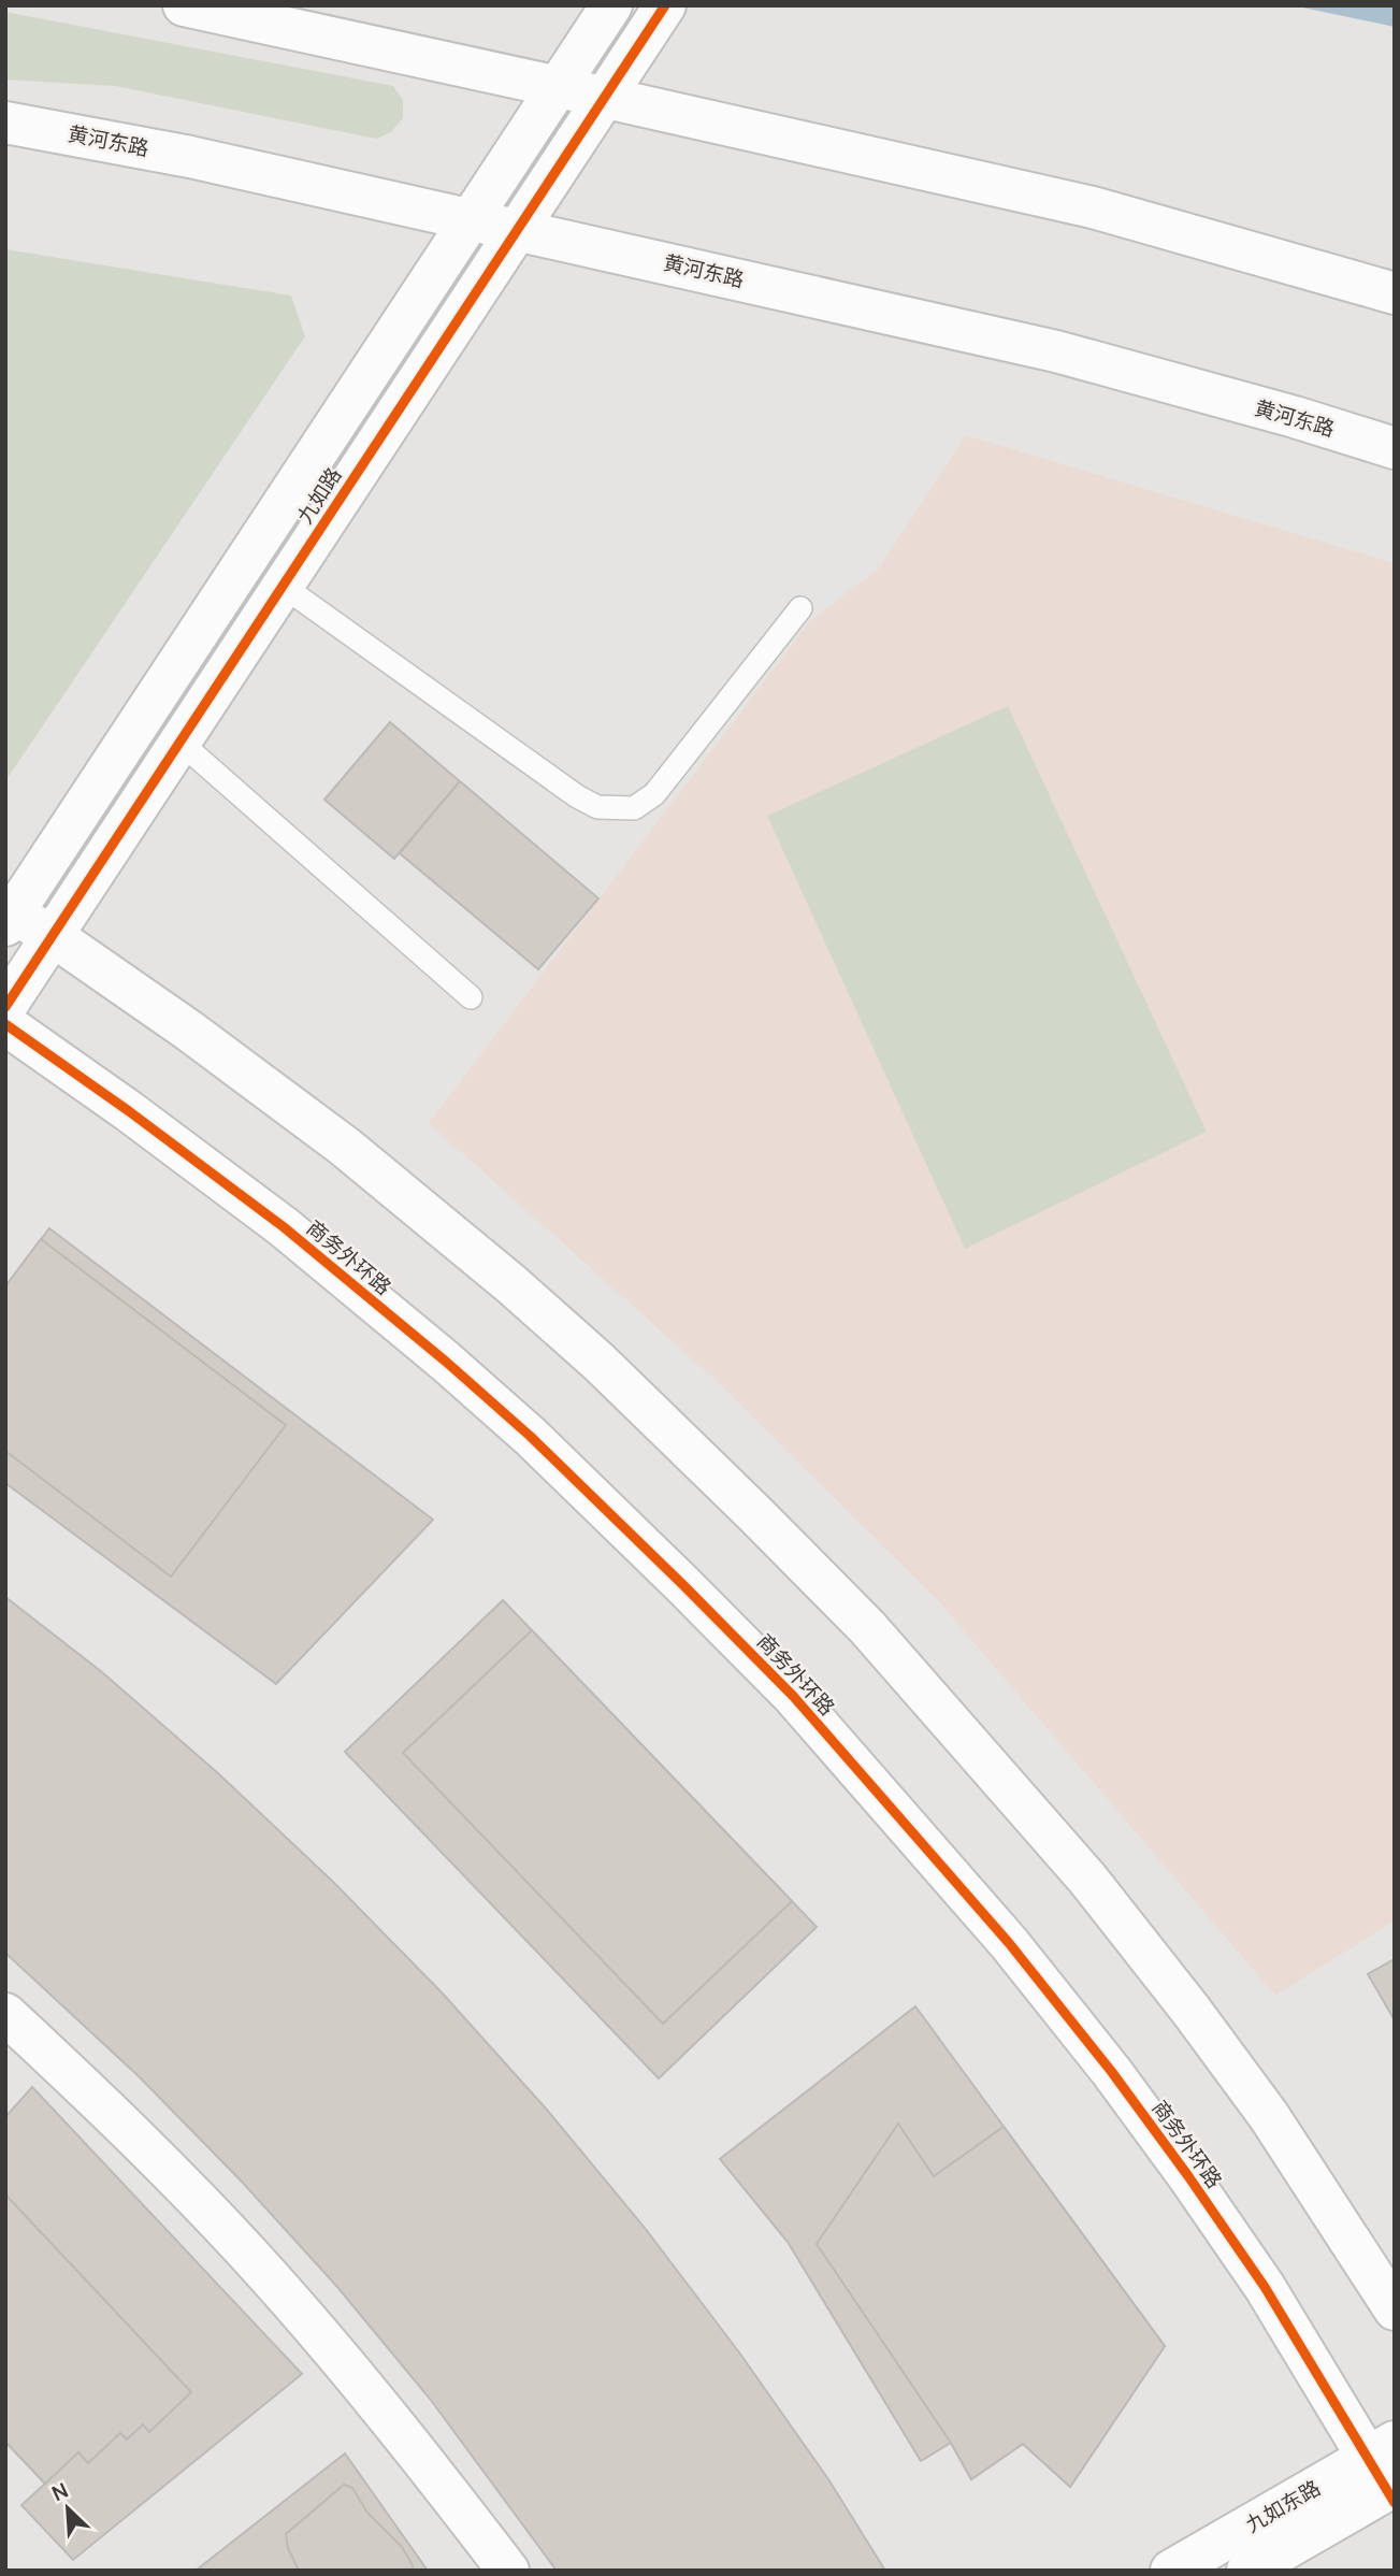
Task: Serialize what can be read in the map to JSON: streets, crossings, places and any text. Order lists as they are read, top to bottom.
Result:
{
  "streets": {
    "street": [
      "黄河东路",
      "九如路",
      "商务外环路",
      "九如东路"
    ]
  },
  "crossings": [
    ["黄河东路", "九如路"],
    ["商务外环路", "九如东路"]
  ],
  "north": "top left"
}
